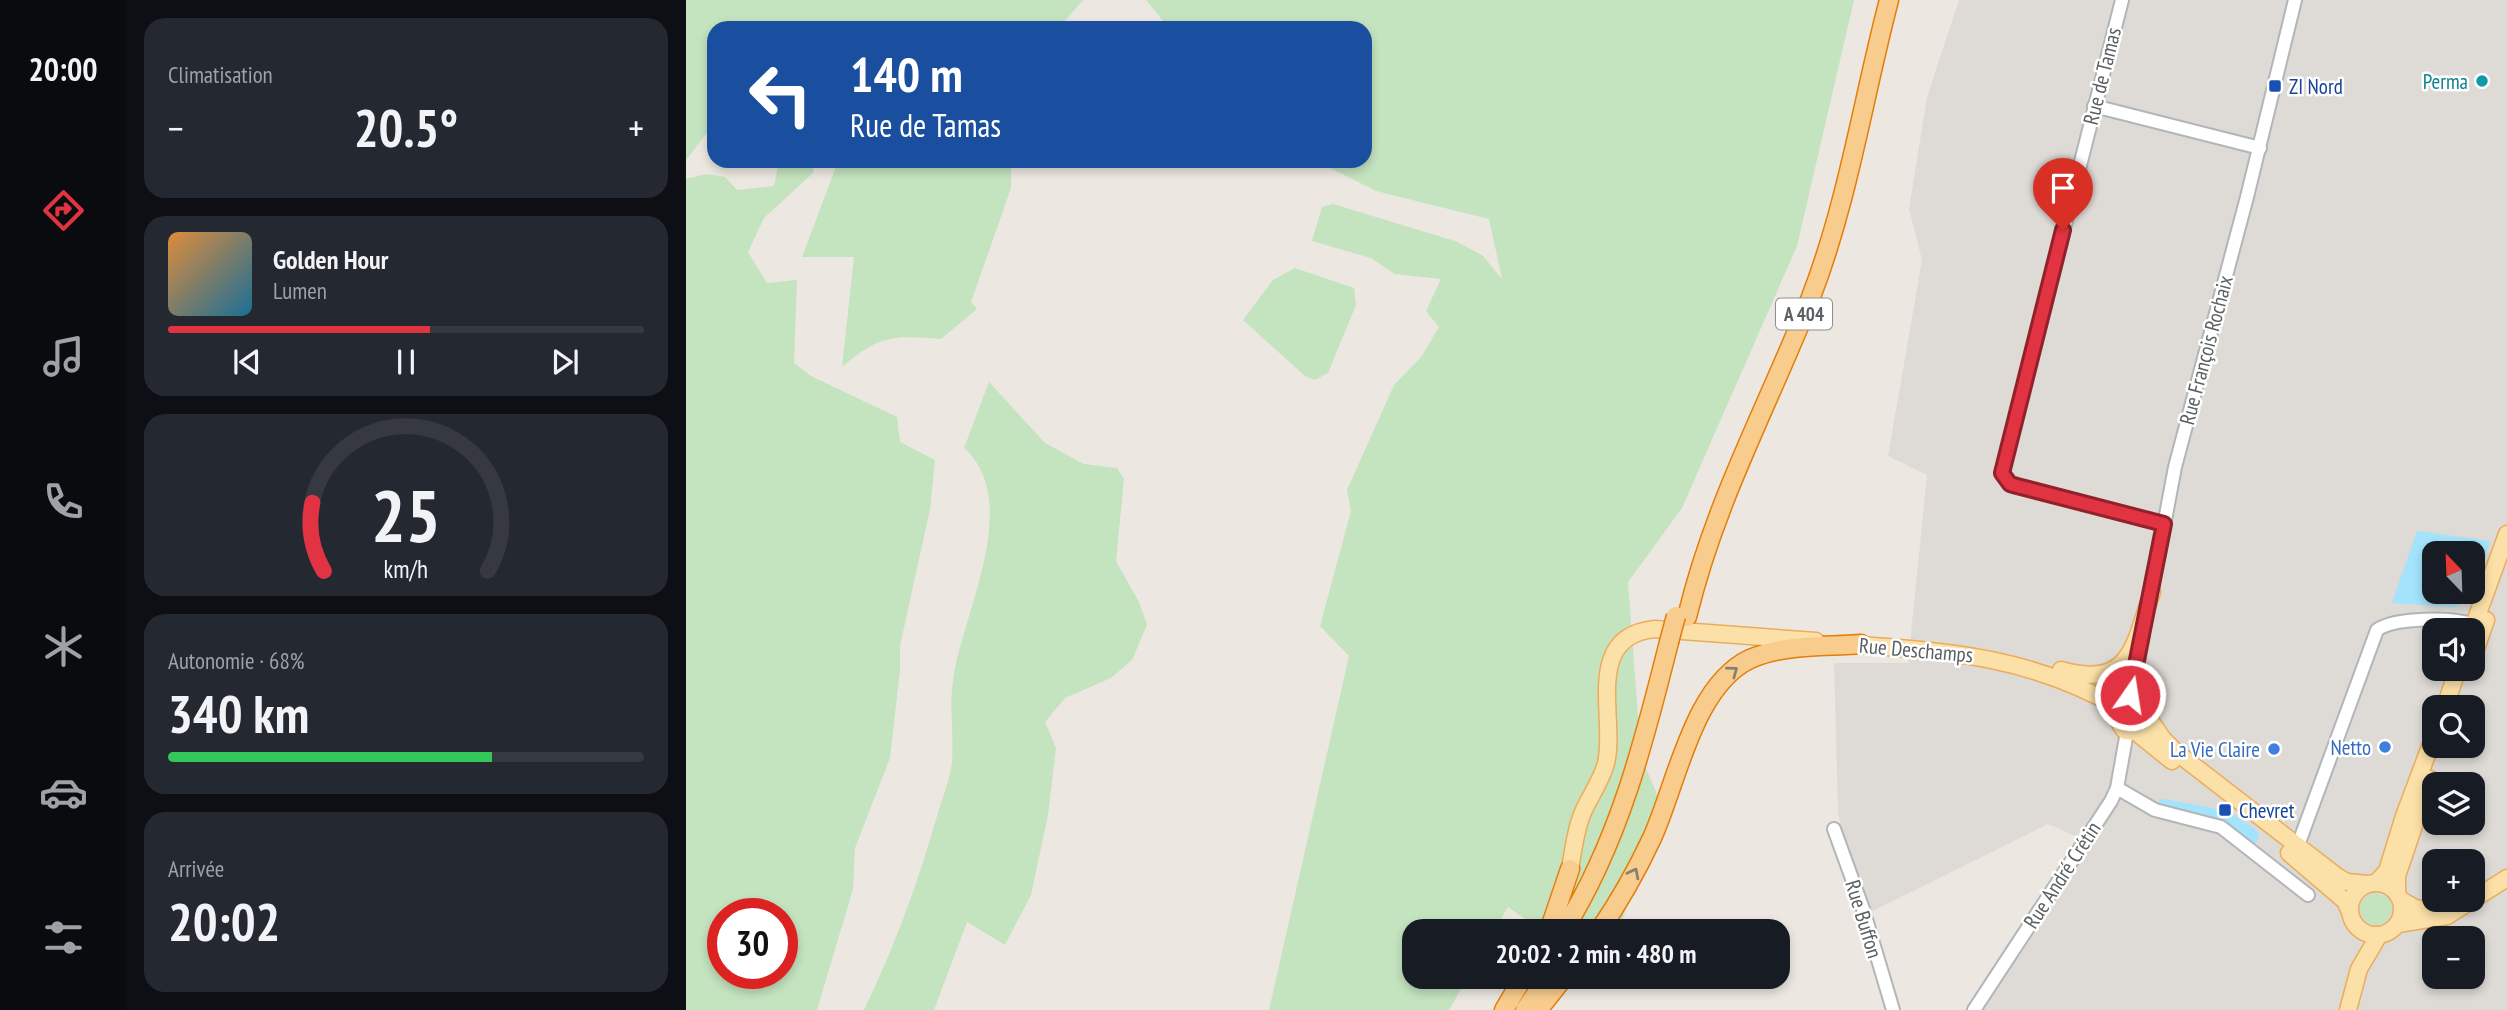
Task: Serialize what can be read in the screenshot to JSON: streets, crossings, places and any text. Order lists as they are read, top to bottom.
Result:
{
  "streets": {
    "highway": ["A 404"],
    "main road": ["Rue Deschamps"],
    "street": [
      "Rue de Tamas",
      "Rue François Rochaix",
      "Rue André Crétin",
      "Rue Buffon"
    ]
  },
  "crossings": [
    ["Rue de Tamas", "Rue François Rochaix"],
    ["Rue François Rochaix", "Rue Deschamps"],
    ["Rue François Rochaix", "Rue André Crétin"],
    ["Rue Deschamps", "Rue André Crétin"]
  ],
  "places": {
    "other": ["Perma", "Netto", "La Vie Claire"],
    "transit": ["ZI Nord", "Chevret"]
  },
  "north": "top left",
  "page": {
    "tabs": "20:00",
    "tile": [
      "Climatisation",
      ["Autonomie · 68%", "340 km"],
      ["Arrivée", "20:02"]
    ],
    "turn": ["140 m", "Rue de Tamas"],
    "heat": ["−", "20.5°", "+"],
    "song": ["Golden Hour", "Lumen"],
    "map_buttons": ["+", "−"],
    "limit": "30",
    "trip": "20:02 · 2 min · 480 m",
    "gauge": ["25", "km/h"]
  }
}
